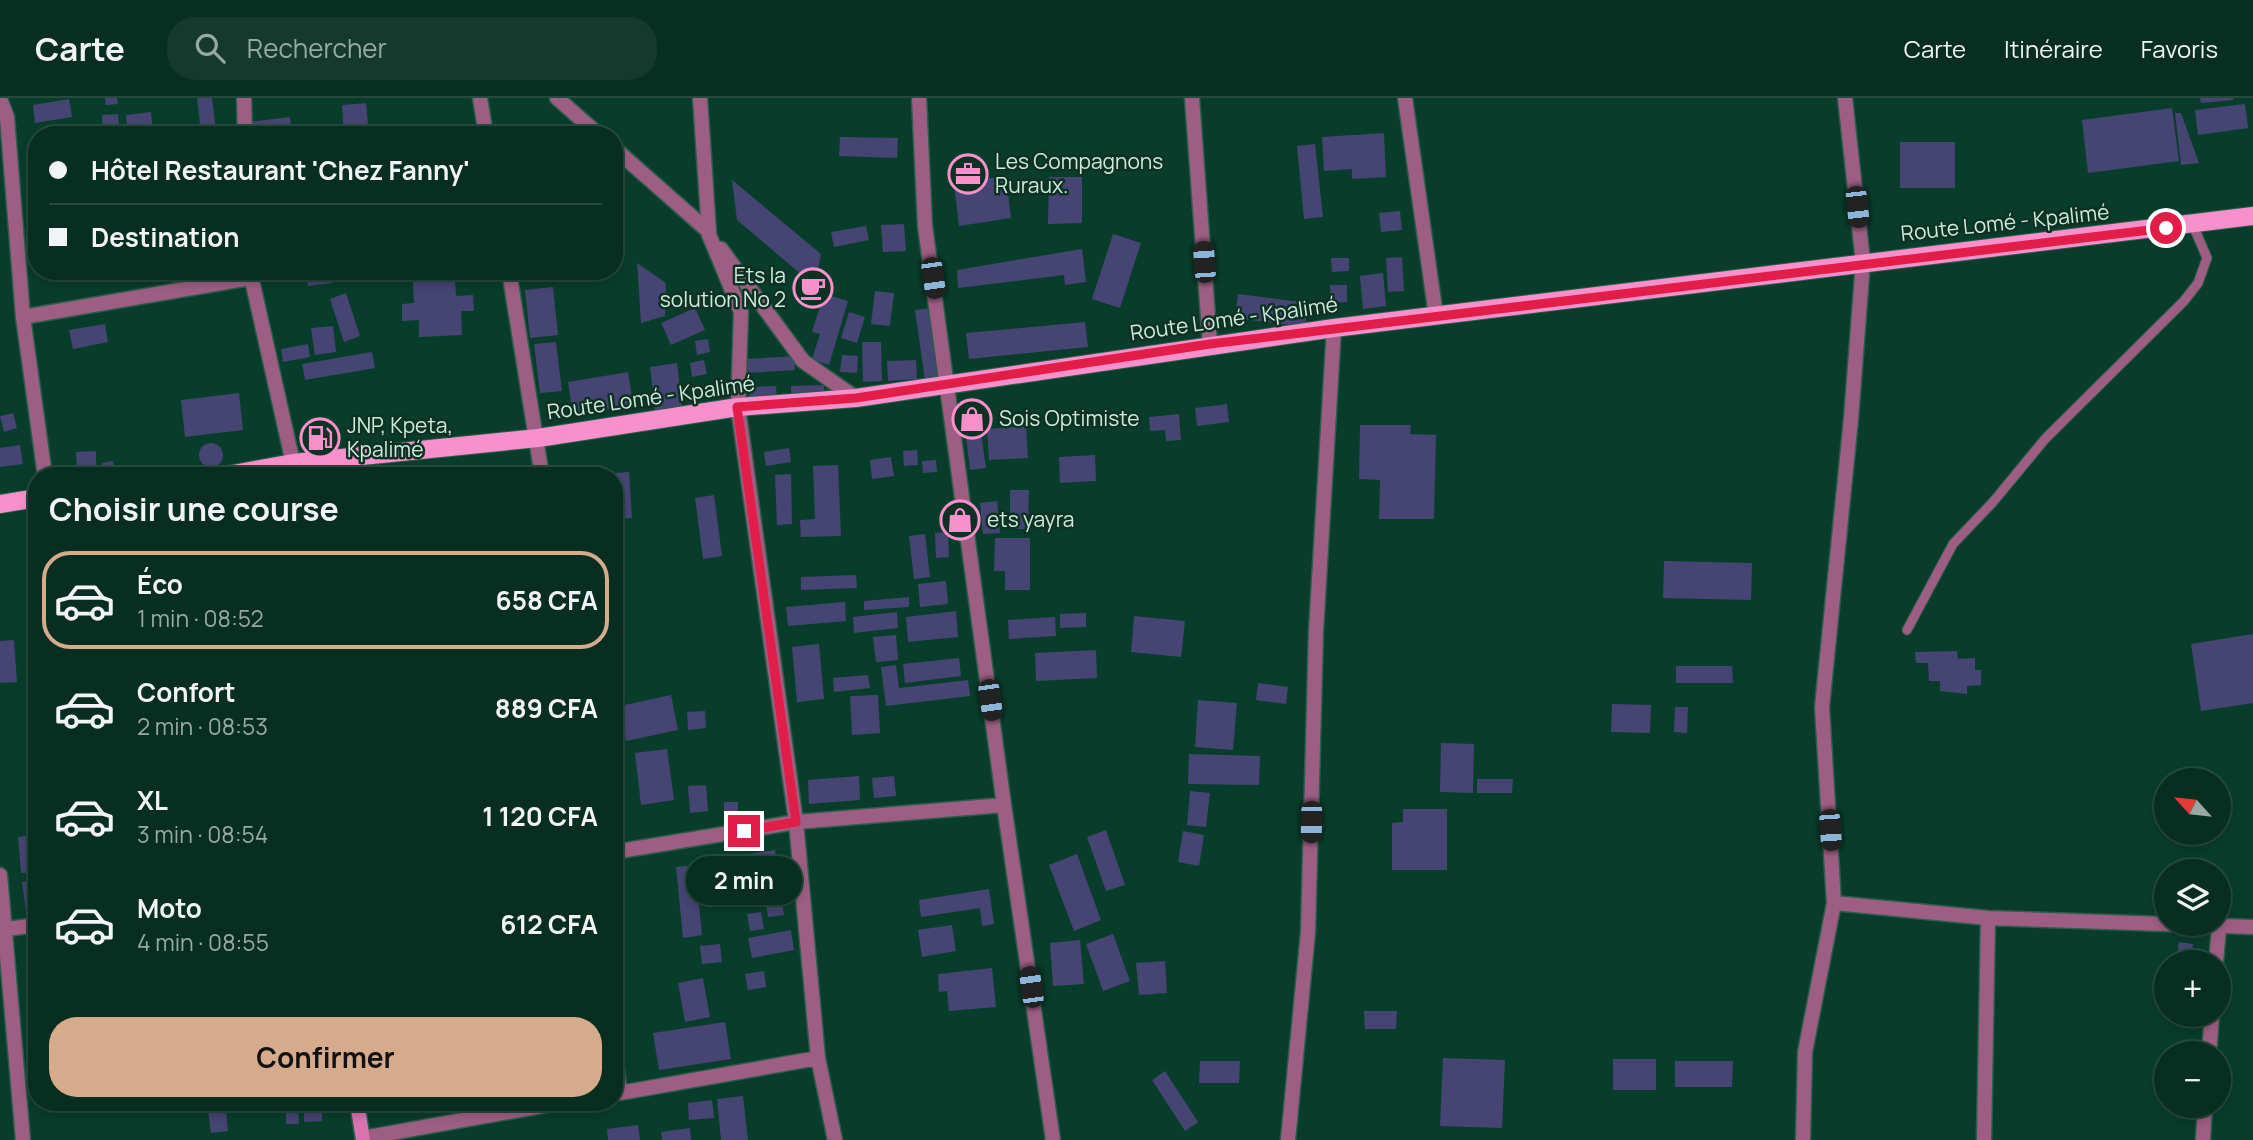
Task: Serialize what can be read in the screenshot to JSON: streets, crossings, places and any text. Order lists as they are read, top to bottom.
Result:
{
  "streets": {
    "main road": ["Route Lomé - Kpalimé"]
  },
  "places": {
    "office": ["Les Compagnons Ruraux."],
    "cafe": ["Ets la solution No 2"],
    "shop": ["Sois Optimiste", "ets yayra"],
    "fuel station": ["JNP, Kpeta, Kpalimé"]
  },
  "north": "top left",
  "page": {
    "header": "Carte",
    "search": "Rechercher",
    "nav": ["Carte", "Itinéraire", "Favoris"],
    "banner": ["Hôtel Restaurant 'Chez Fanny'", "Destination"],
    "heading": "Choisir une course",
    "list": [
      {
        "name": "Éco",
        "note": "1 min · 08:52",
        "value": "658 CFA"
      },
      {
        "name": "Confort",
        "note": "2 min · 08:53",
        "value": "889 CFA"
      },
      {
        "name": "XL",
        "note": "3 min · 08:54",
        "value": "1 120 CFA"
      },
      {
        "name": "Moto",
        "note": "4 min · 08:55",
        "value": "612 CFA"
      }
    ],
    "map_buttons": ["+", "−"],
    "bubble": "2 min",
    "buttons": "Confirmer"
  }
}
